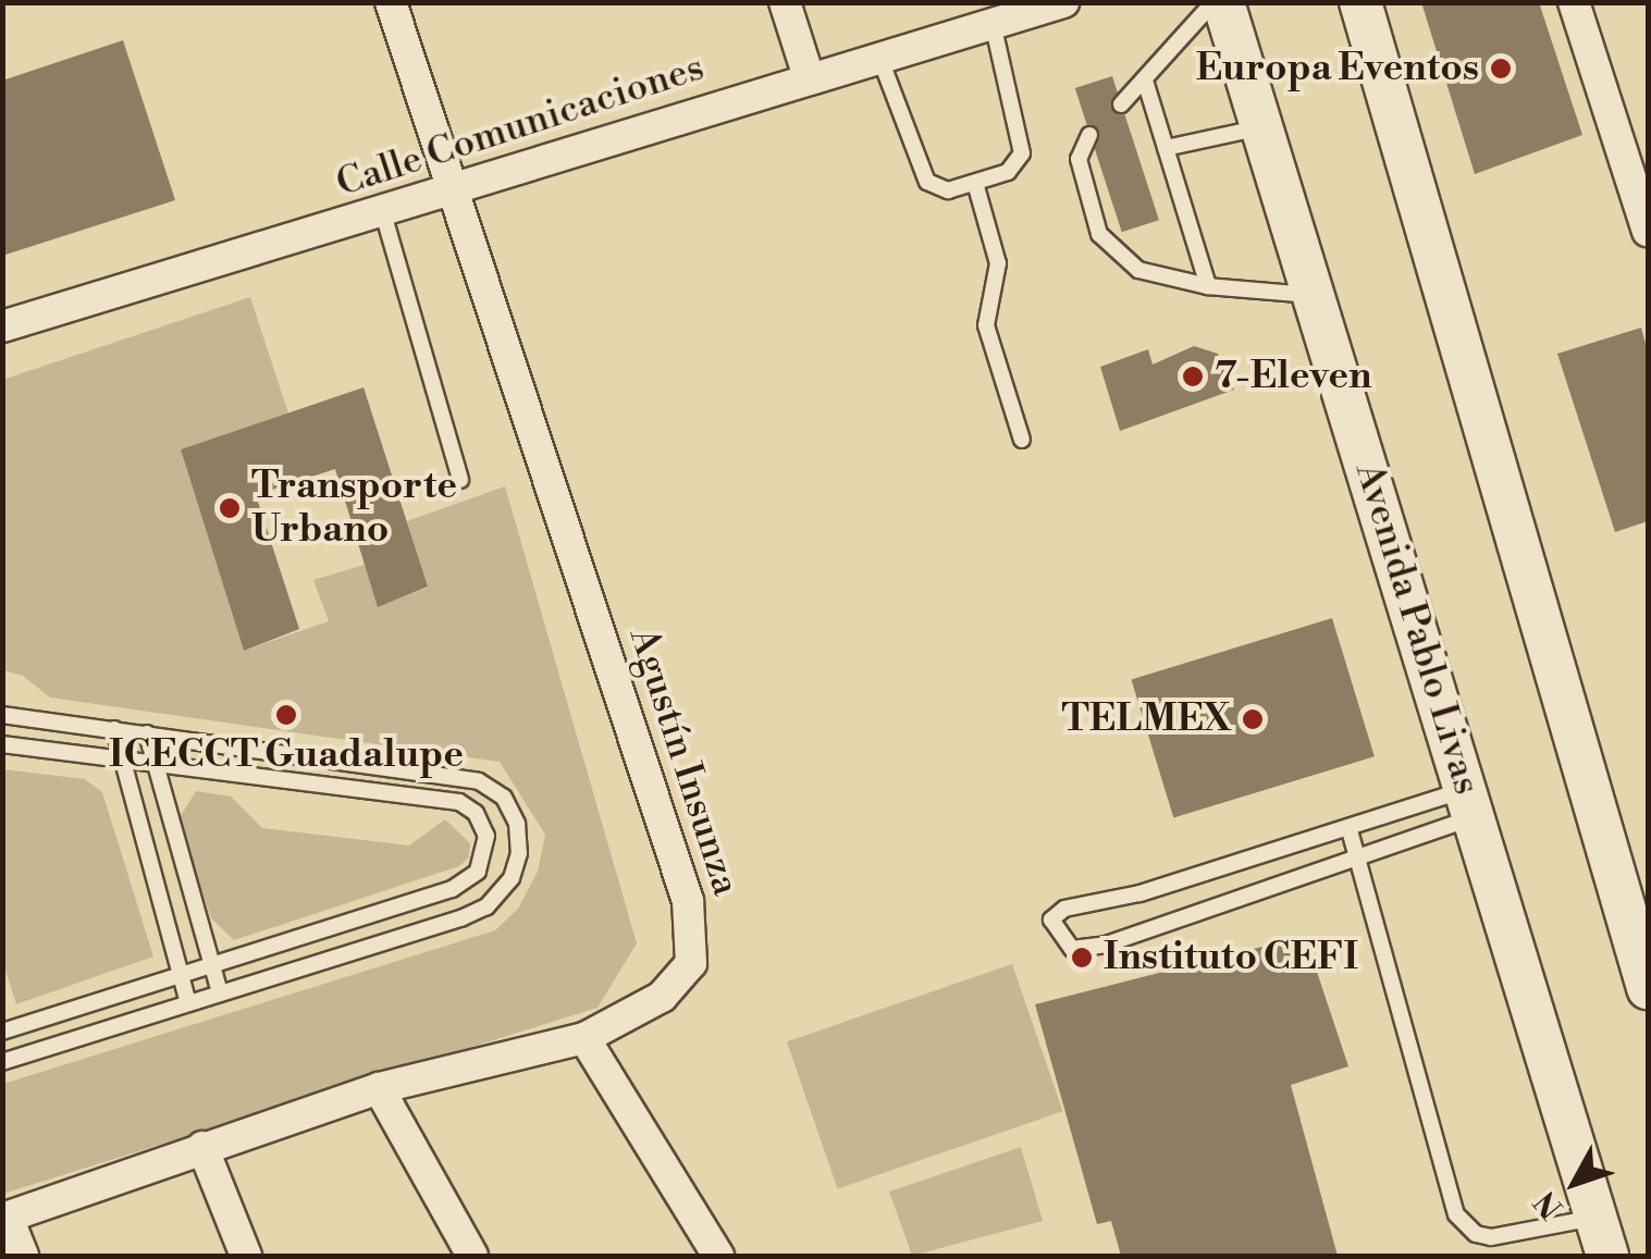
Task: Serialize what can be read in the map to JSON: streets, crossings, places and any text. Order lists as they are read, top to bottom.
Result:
{
  "streets": {
    "main road": ["Avenida Pablo Livas"],
    "street": ["Calle Comunicaciones", "Agustín Insunza"]
  },
  "crossings": [
    ["Calle Comunicaciones", "Agustín Insunza"]
  ],
  "places": [
    "Europa Eventos",
    "7-Eleven",
    "Transporte Urbano",
    "ICECCT Guadalupe",
    "TELMEX",
    "Instituto CEFI"
  ],
  "north": "bottom left"
}
